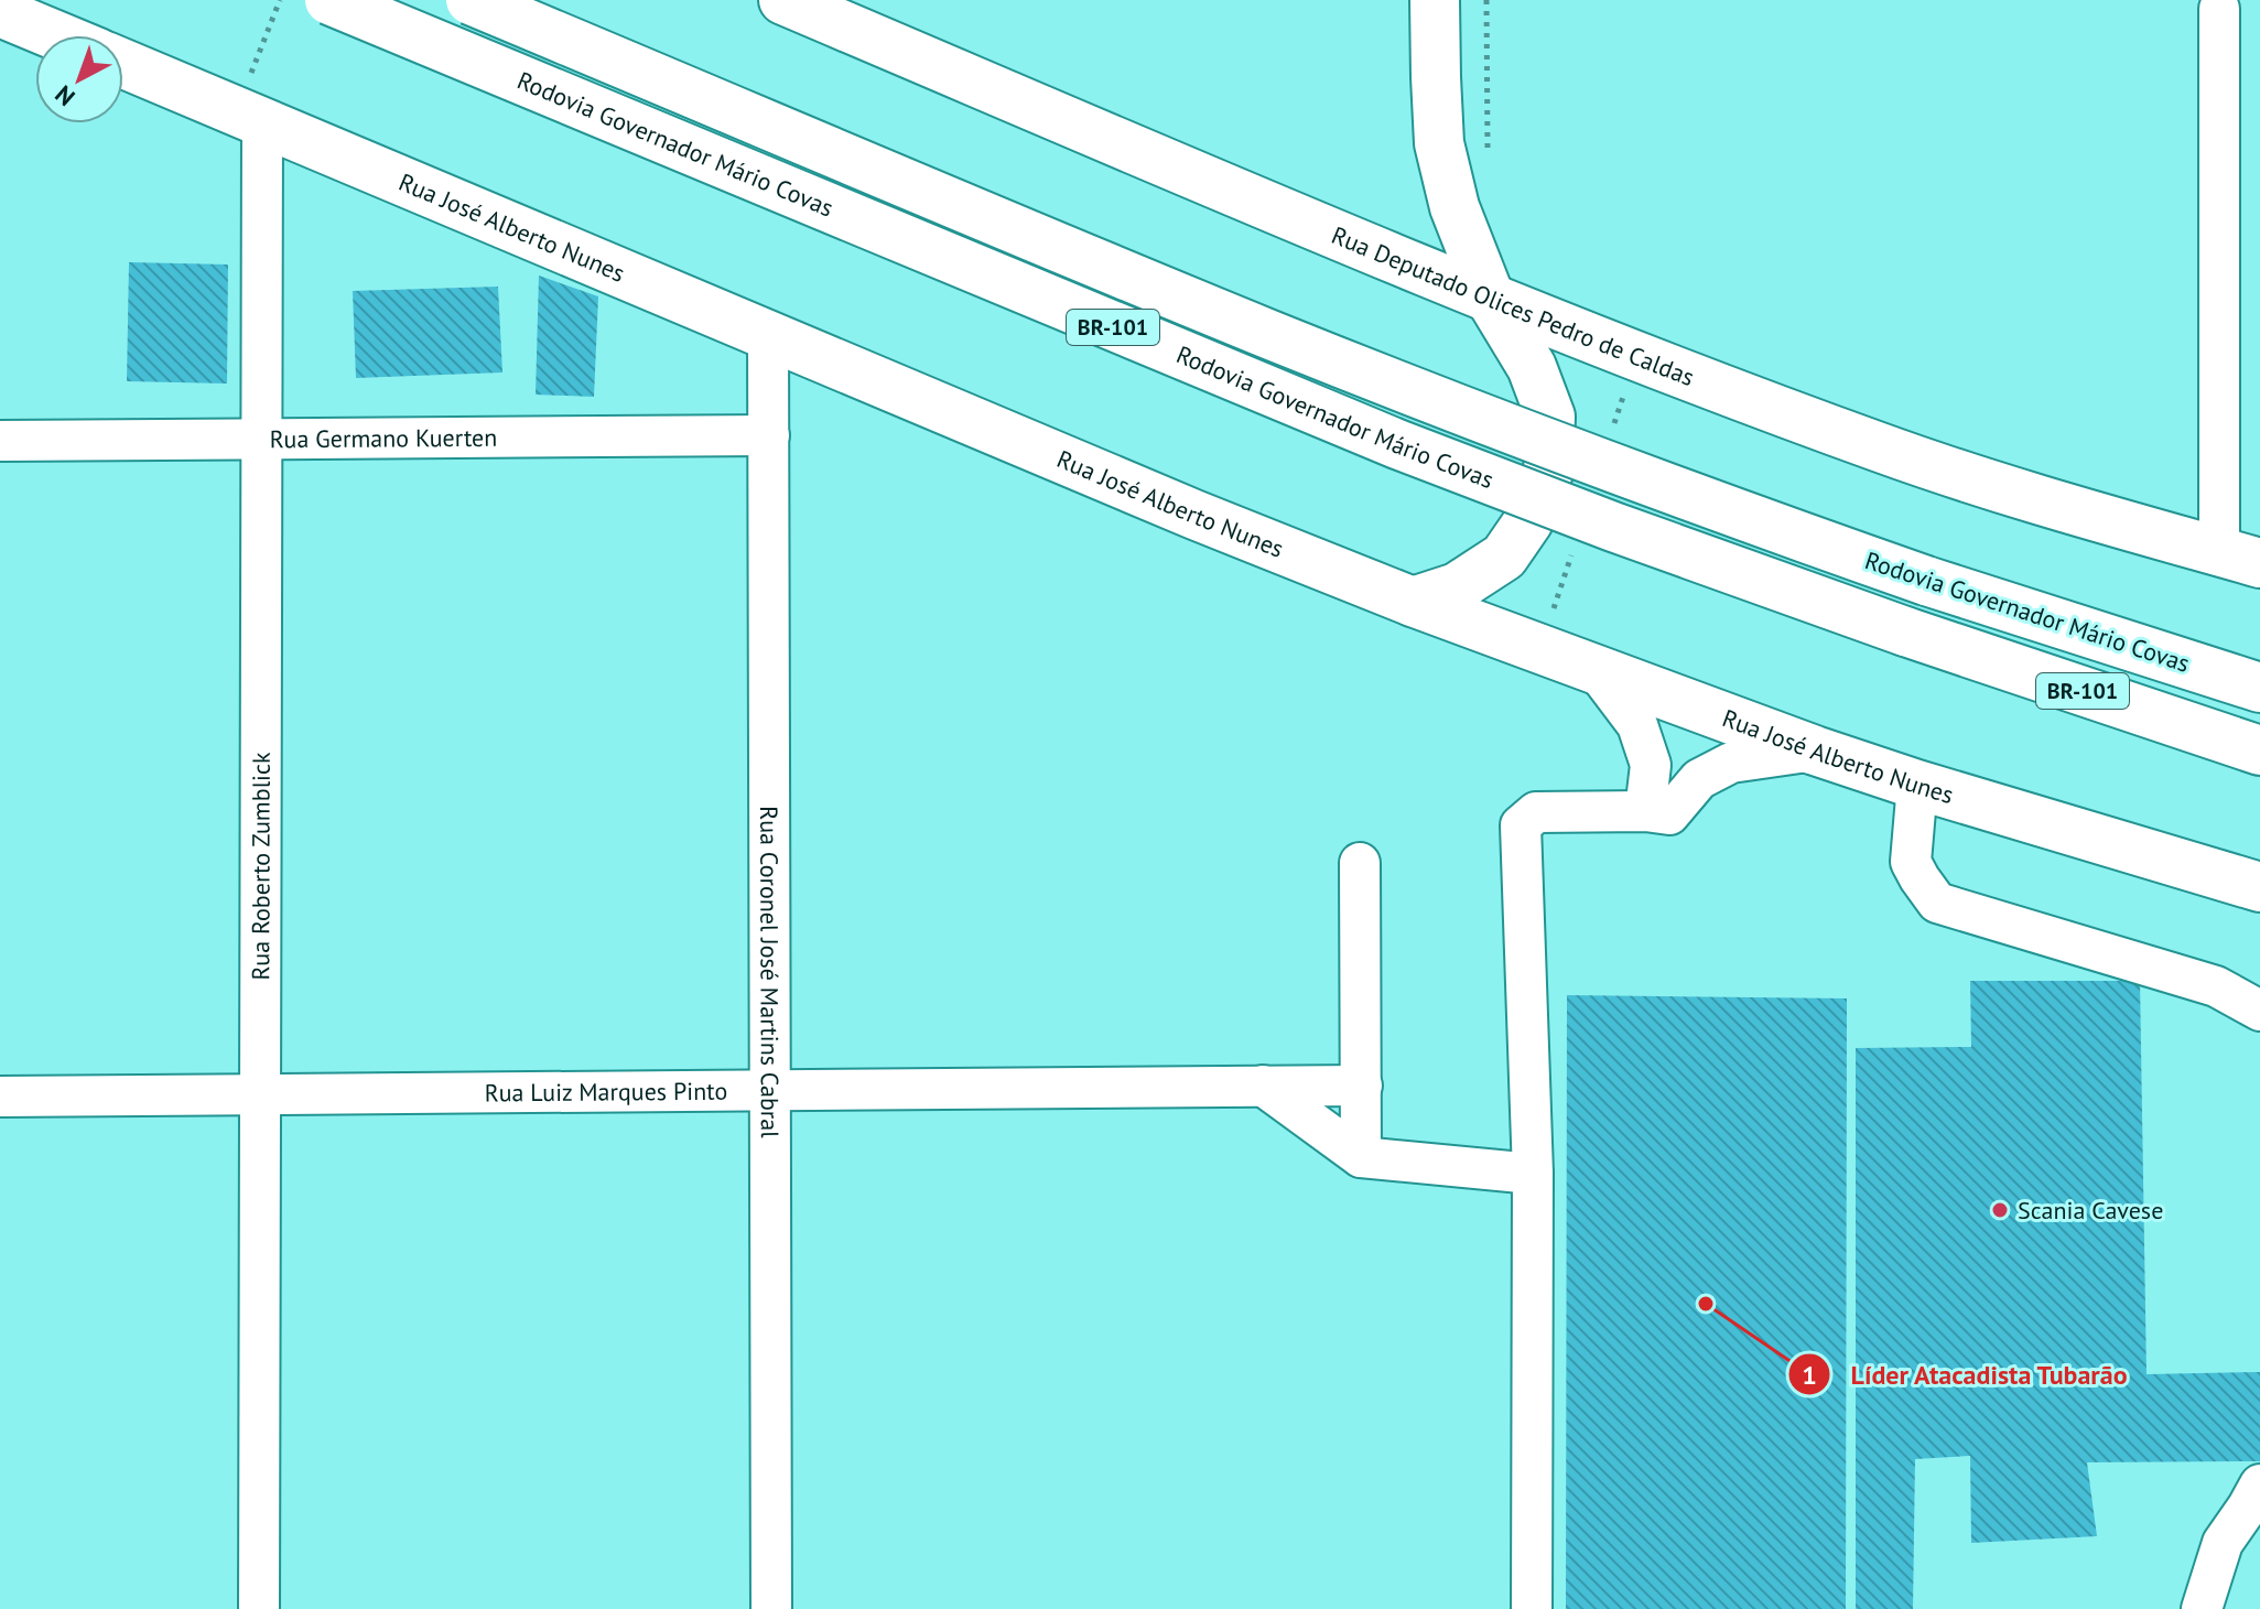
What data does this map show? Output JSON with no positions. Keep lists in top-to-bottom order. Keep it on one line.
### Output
{"streets":{"main road":["Rodovia Governador Mário Covas","Rua José Alberto Nunes","Rua Deputado Olices Pedro de Caldas","BR-101"],"street":["Rua Germano Kuerten","Rua Roberto Zumblick","Rua Coronel José Martins Cabral","Rua Luiz Marques Pinto"]},"crossings":[["Rua José Alberto Nunes","Rua Roberto Zumblick"],["Rua José Alberto Nunes","Rua Coronel José Martins Cabral"],["Rua Germano Kuerten","Rua Roberto Zumblick"],["Rua Germano Kuerten","Rua Coronel José Martins Cabral"],["Rua Roberto Zumblick","Rua Luiz Marques Pinto"],["Rua Coronel José Martins Cabral","Rua Luiz Marques Pinto"]],"places":["Scania Cavese","Líder Atacadista Tubarão"],"north":"bottom left"}
